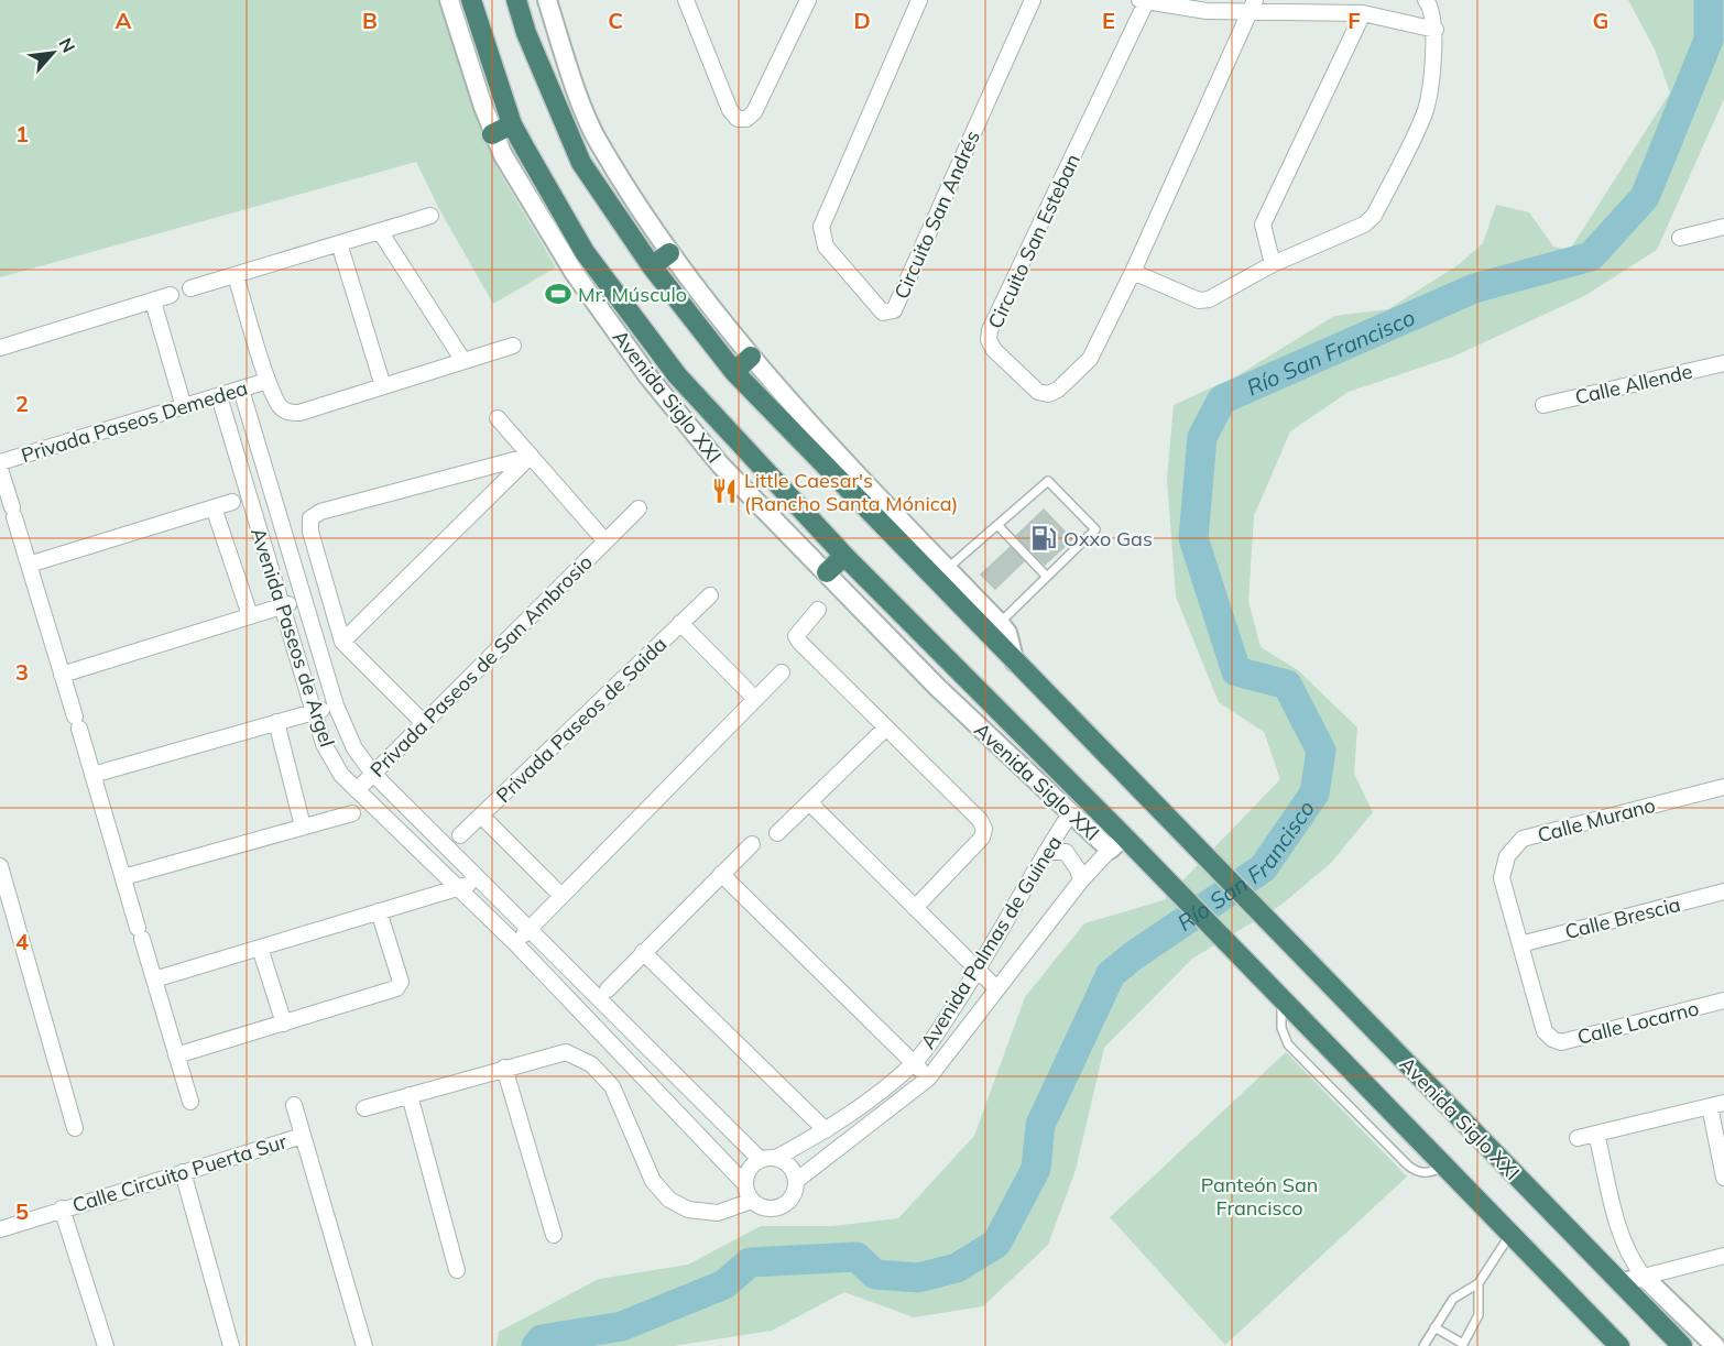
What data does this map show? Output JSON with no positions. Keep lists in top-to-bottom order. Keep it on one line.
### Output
{"streets":{"highway":["Avenida Siglo XXI"],"street":["Circuito San Andrés","Circuito San Esteban","Calle Allende","Privada Paseos Demedea","Avenida Paseos de Argel","Privada Paseos de San Ambrosio","Privada Paseos de Saida","Calle Murano","Calle Brescia","Avenida Palmas de Guinea","Calle Locarno","Calle Circuito Puerta Sur"]},"crossings":[["Avenida Siglo XXI","Avenida Palmas de Guinea"],["Privada Paseos Demedea","Avenida Paseos de Argel"],["Avenida Paseos de Argel","Privada Paseos de San Ambrosio"],["Avenida Paseos de Argel","Avenida Palmas de Guinea"],["Calle Murano","Calle Brescia"],["Calle Murano","Calle Locarno"]],"water":["Río San Francisco"],"parks":["Panteón San Francisco"],"places":{"sports":["Mr. Músculo"],"restaurant":["Little Caesar's (Rancho Santa Mónica)"],"fuel station":["Oxxo Gas"]},"north":"top right","grid":{"columns":["A","B","C","D","E","F","G"],"rows":["1","2","3","4","5"]}}
